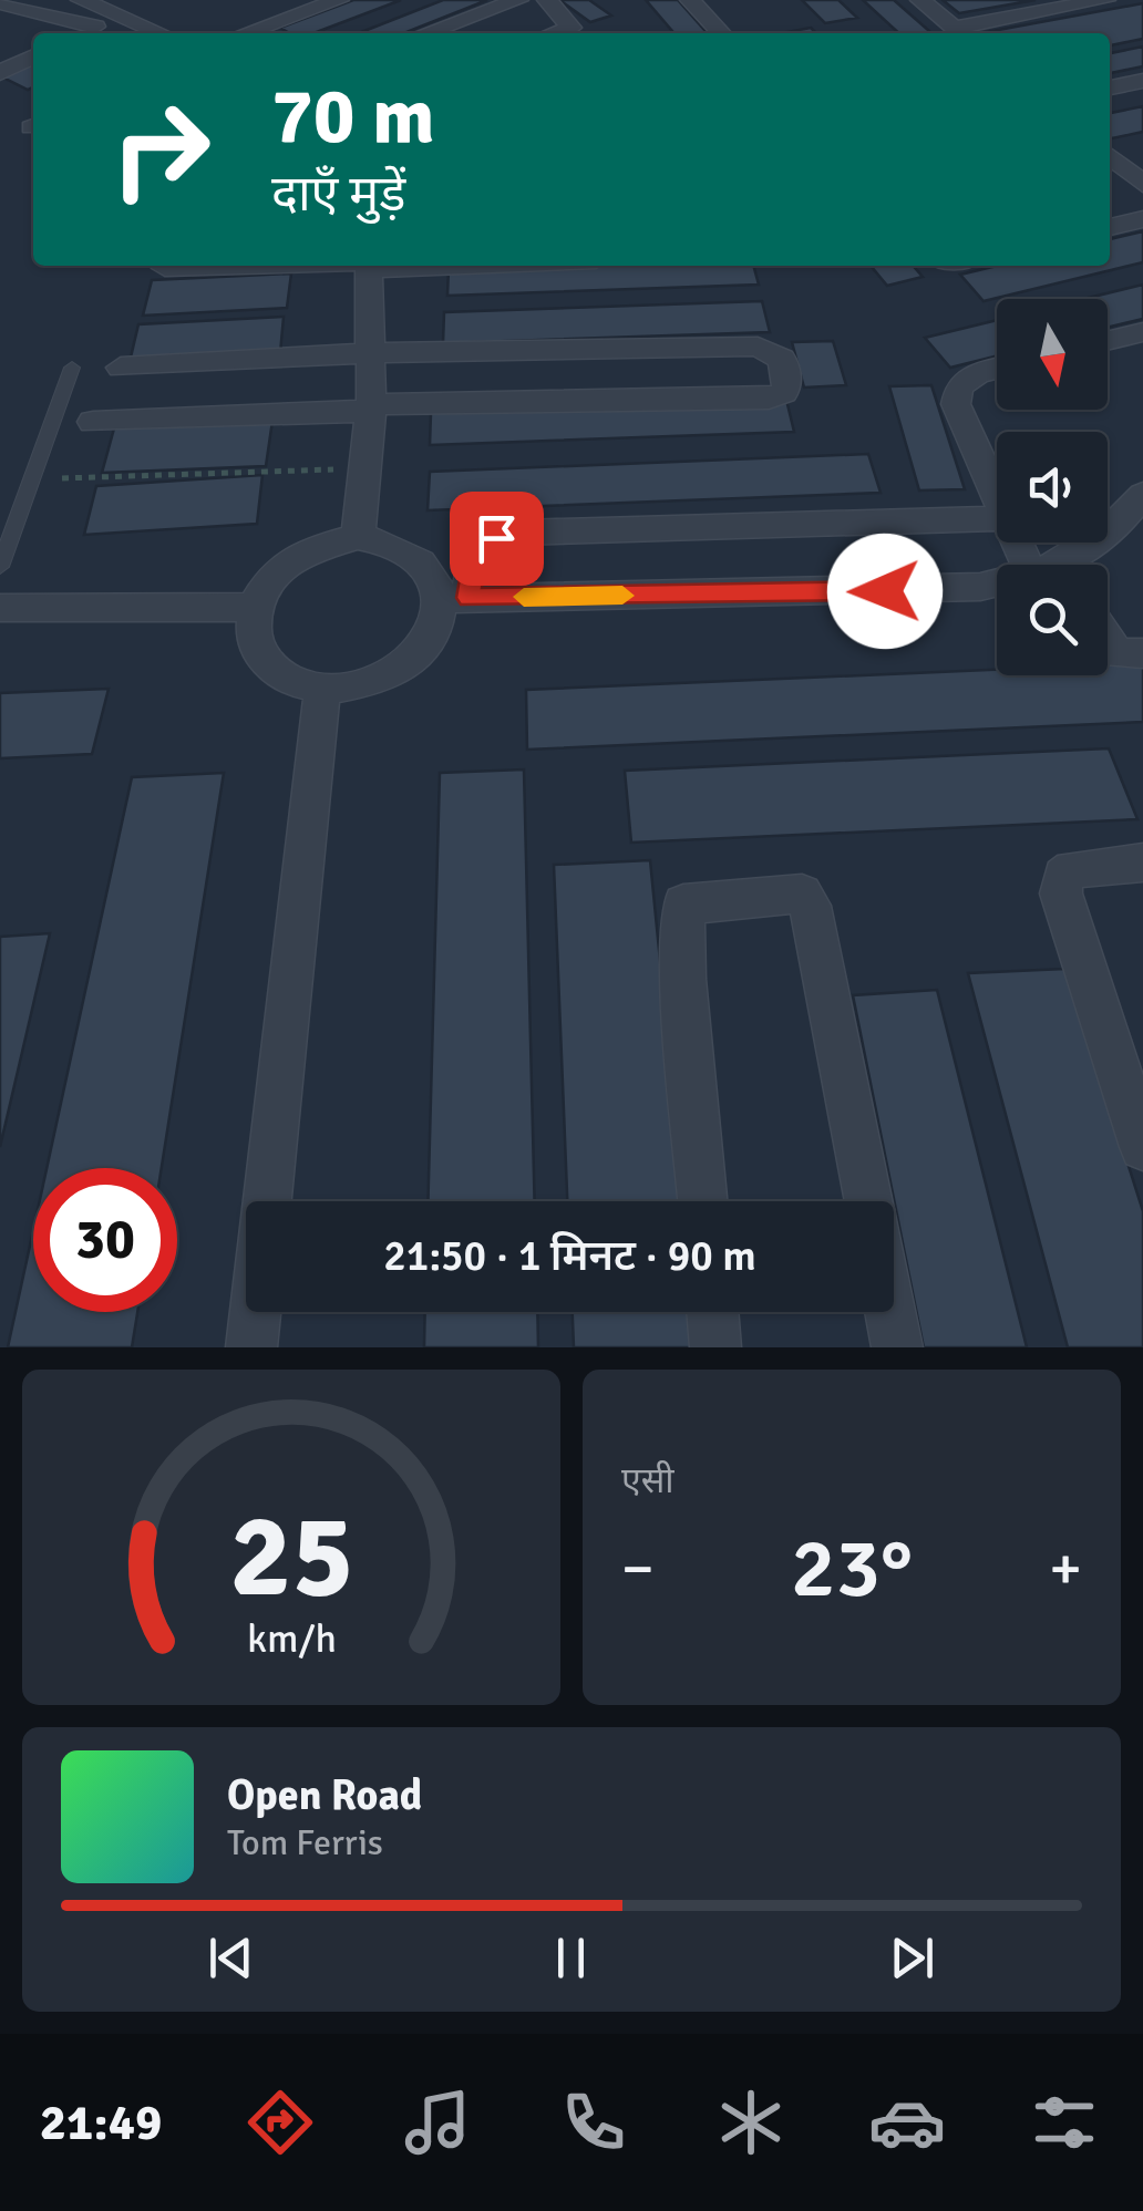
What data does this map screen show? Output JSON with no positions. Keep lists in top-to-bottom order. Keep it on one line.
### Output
{"north":"bottom","page":{"turn":["70 m","दाएँ मुड़ें"],"limit":"30","trip":"21:50 · 1 मिनट · 90 m","tile":"एसी","heat":["−","23°","+"],"song":["Open Road","Tom Ferris"],"tabs":"21:49","gauge":["25","km/h"]}}
